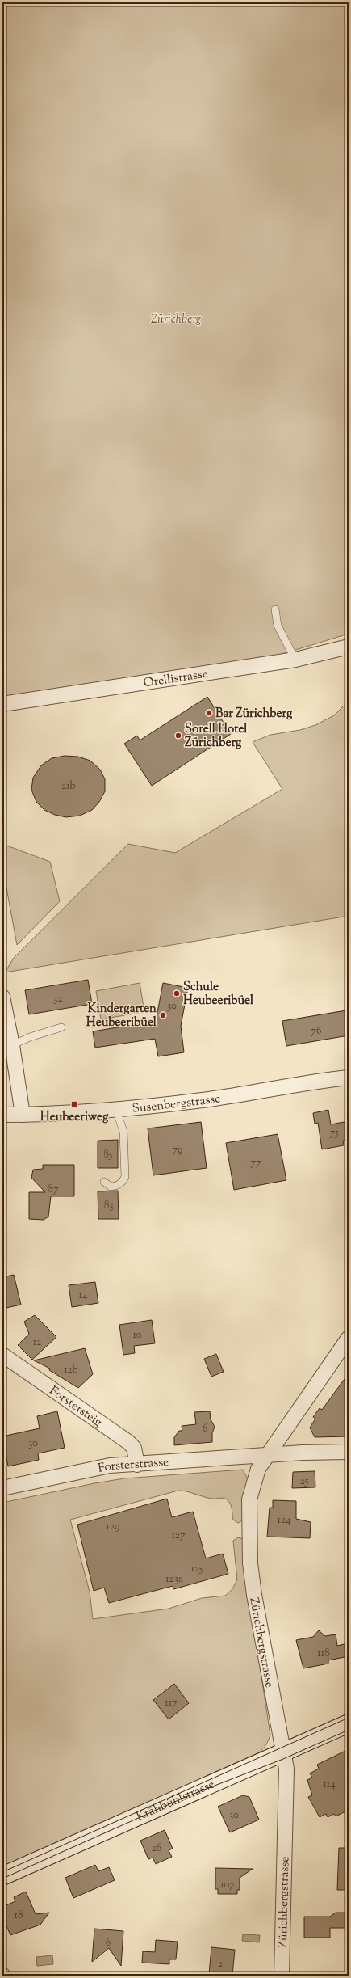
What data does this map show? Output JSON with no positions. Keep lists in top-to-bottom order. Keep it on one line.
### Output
{"streets":{"street":["Orellistrasse","Susenbergstrasse","Forstersteig","Forsterstrasse","Zürichbergstrasse","Krähbühlstrasse"]},"crossings":[["Forstersteig","Forsterstrasse"],["Forsterstrasse","Zürichbergstrasse"],["Zürichbergstrasse","Krähbühlstrasse"]],"parks":["Zürichberg"],"places":{"other":["Bar Zürichberg","Sorell Hotel Zürichberg","Schule Heubeeribüel","Kindergarten Heubeeribüel"],"transit":["Heubeeriweg"]},"house_numbers":["21b","32","30","76","75","79","85","77","87","83","14","10","12","12b","6","30","25","124","129","127","125","123a","118","117","114","30","26","107","18","6","2"]}
